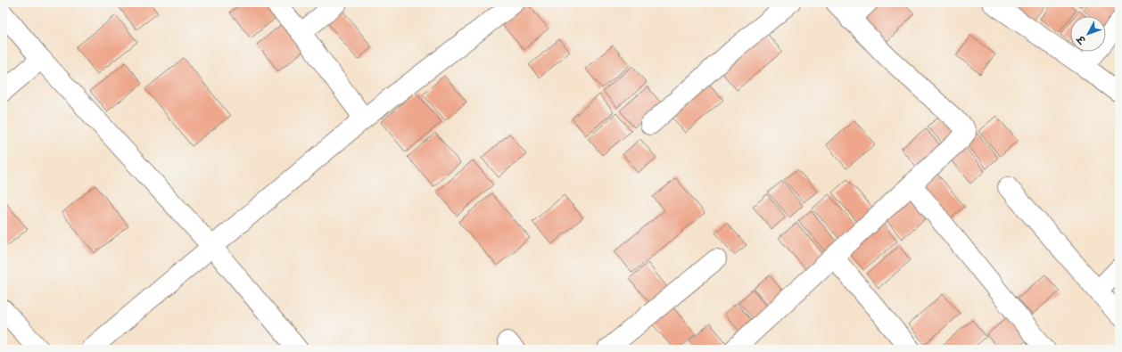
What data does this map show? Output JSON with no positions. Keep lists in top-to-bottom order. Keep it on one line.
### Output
{"north":"bottom left"}
